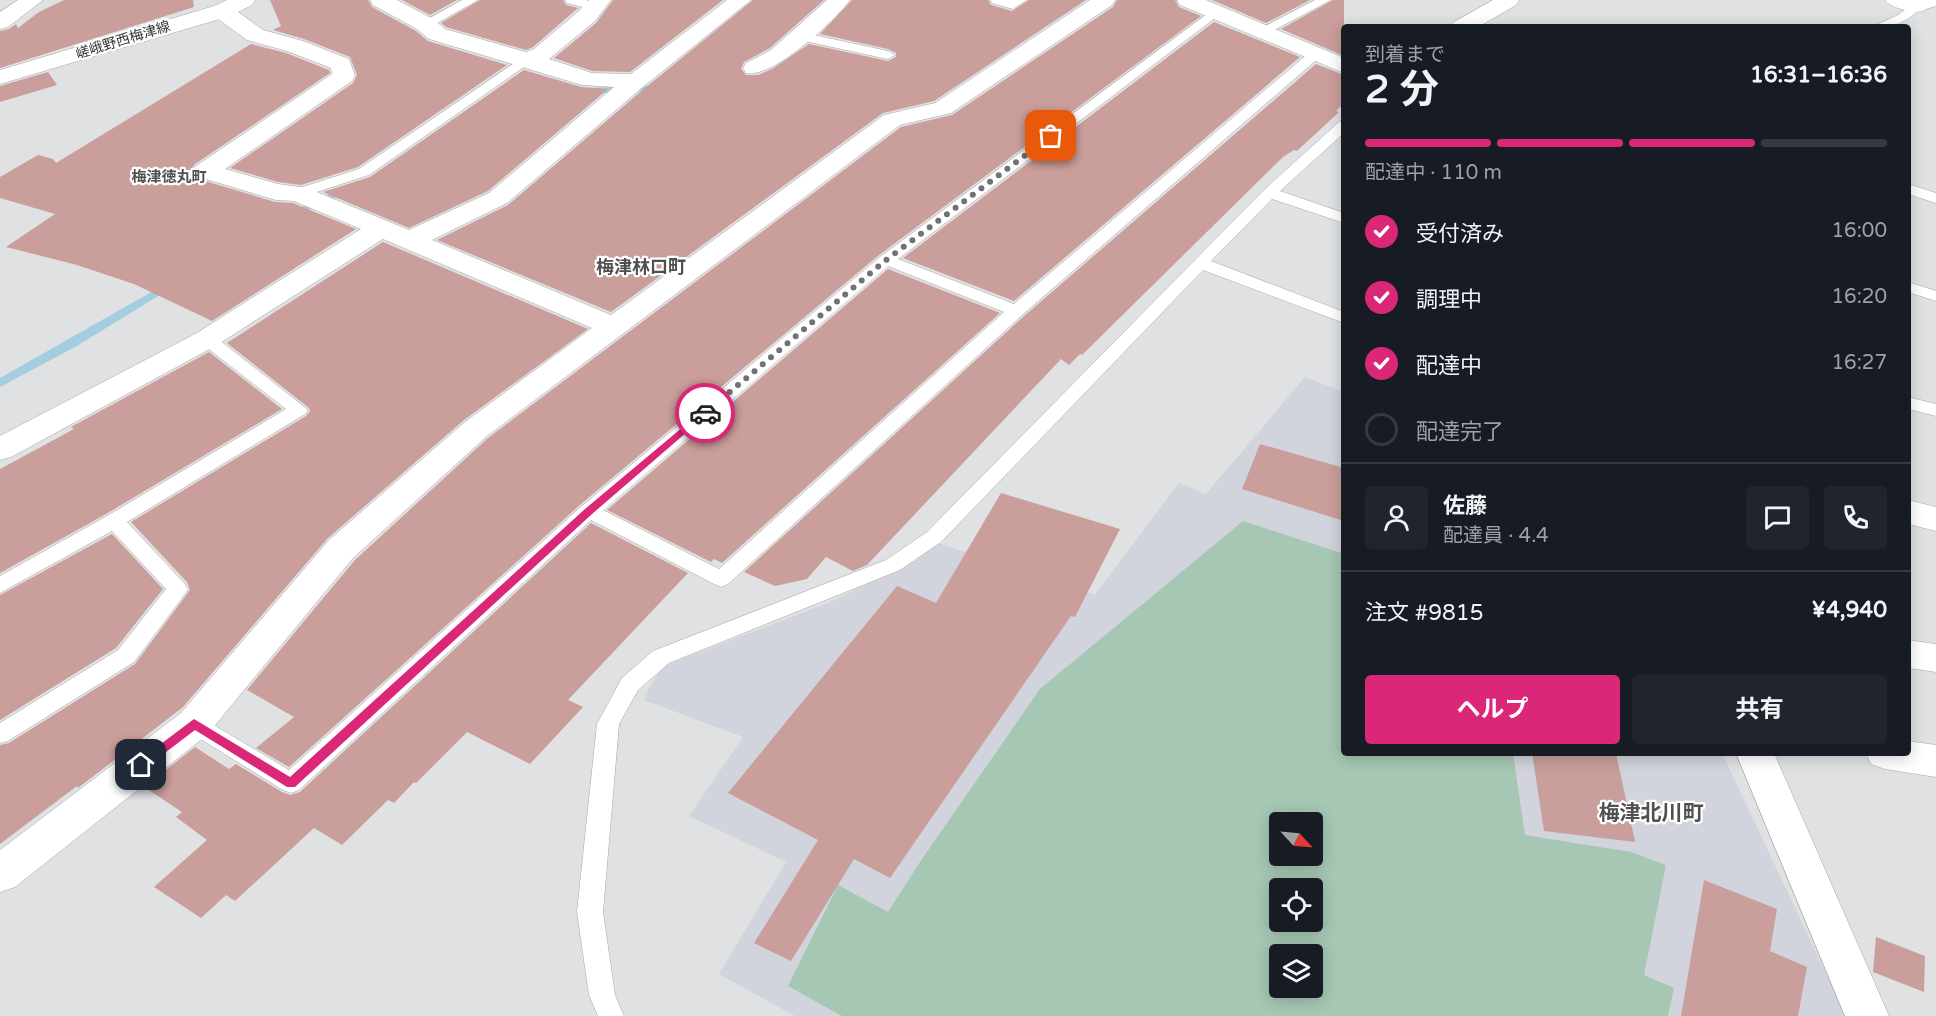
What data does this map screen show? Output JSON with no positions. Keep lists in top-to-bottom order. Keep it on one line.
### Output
{"streets":{"street":["嵯峨野西梅津線"]},"districts":["梅津徳丸町","梅津林口町","梅津北川町"],"north":"bottom right","page":{"heading":["2 分","到着まで","16:31–16:36"],"panel":["佐藤","配達員 · 4.4","注文 #9815","¥4,940"],"bar":"配達中 · 110 m","list":[["受付済み","16:00"],["調理中","16:20"],["配達中","16:27"],"配達完了"],"buttons":["ヘルプ","共有"]}}
